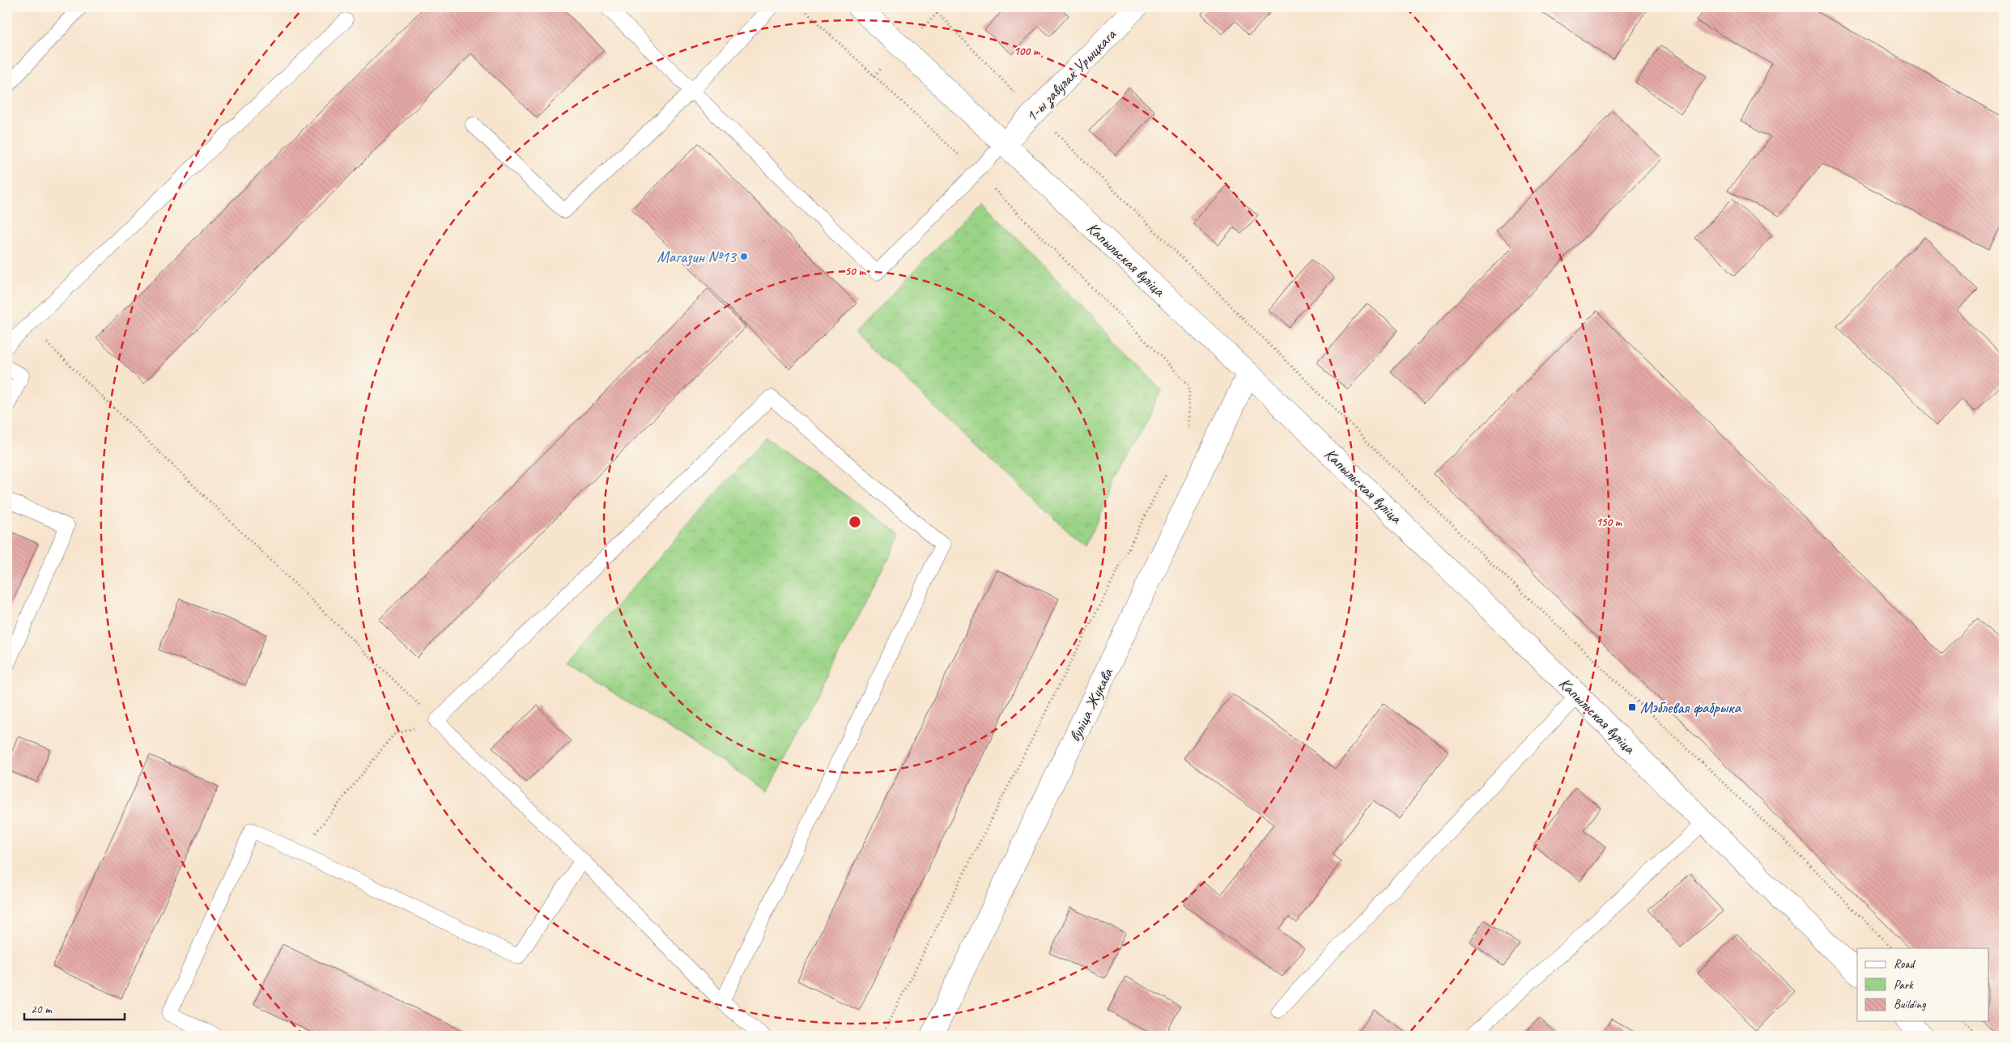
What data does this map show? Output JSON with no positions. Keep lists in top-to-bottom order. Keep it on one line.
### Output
{"streets":{"main road":["1-ы завулак Урыцкага","Капыльская вуліца","вуліца Жукава"]},"crossings":[["1-ы завулак Урыцкага","Капыльская вуліца"],["Капыльская вуліца","вуліца Жукава"]],"places":{"other":["Магазин №13"],"transit":["Мэблевая фабрыка"]},"legend":["Road","Park","Building"],"scale_bar":"20 m","rings":["100 m","50 m","150 m"]}
